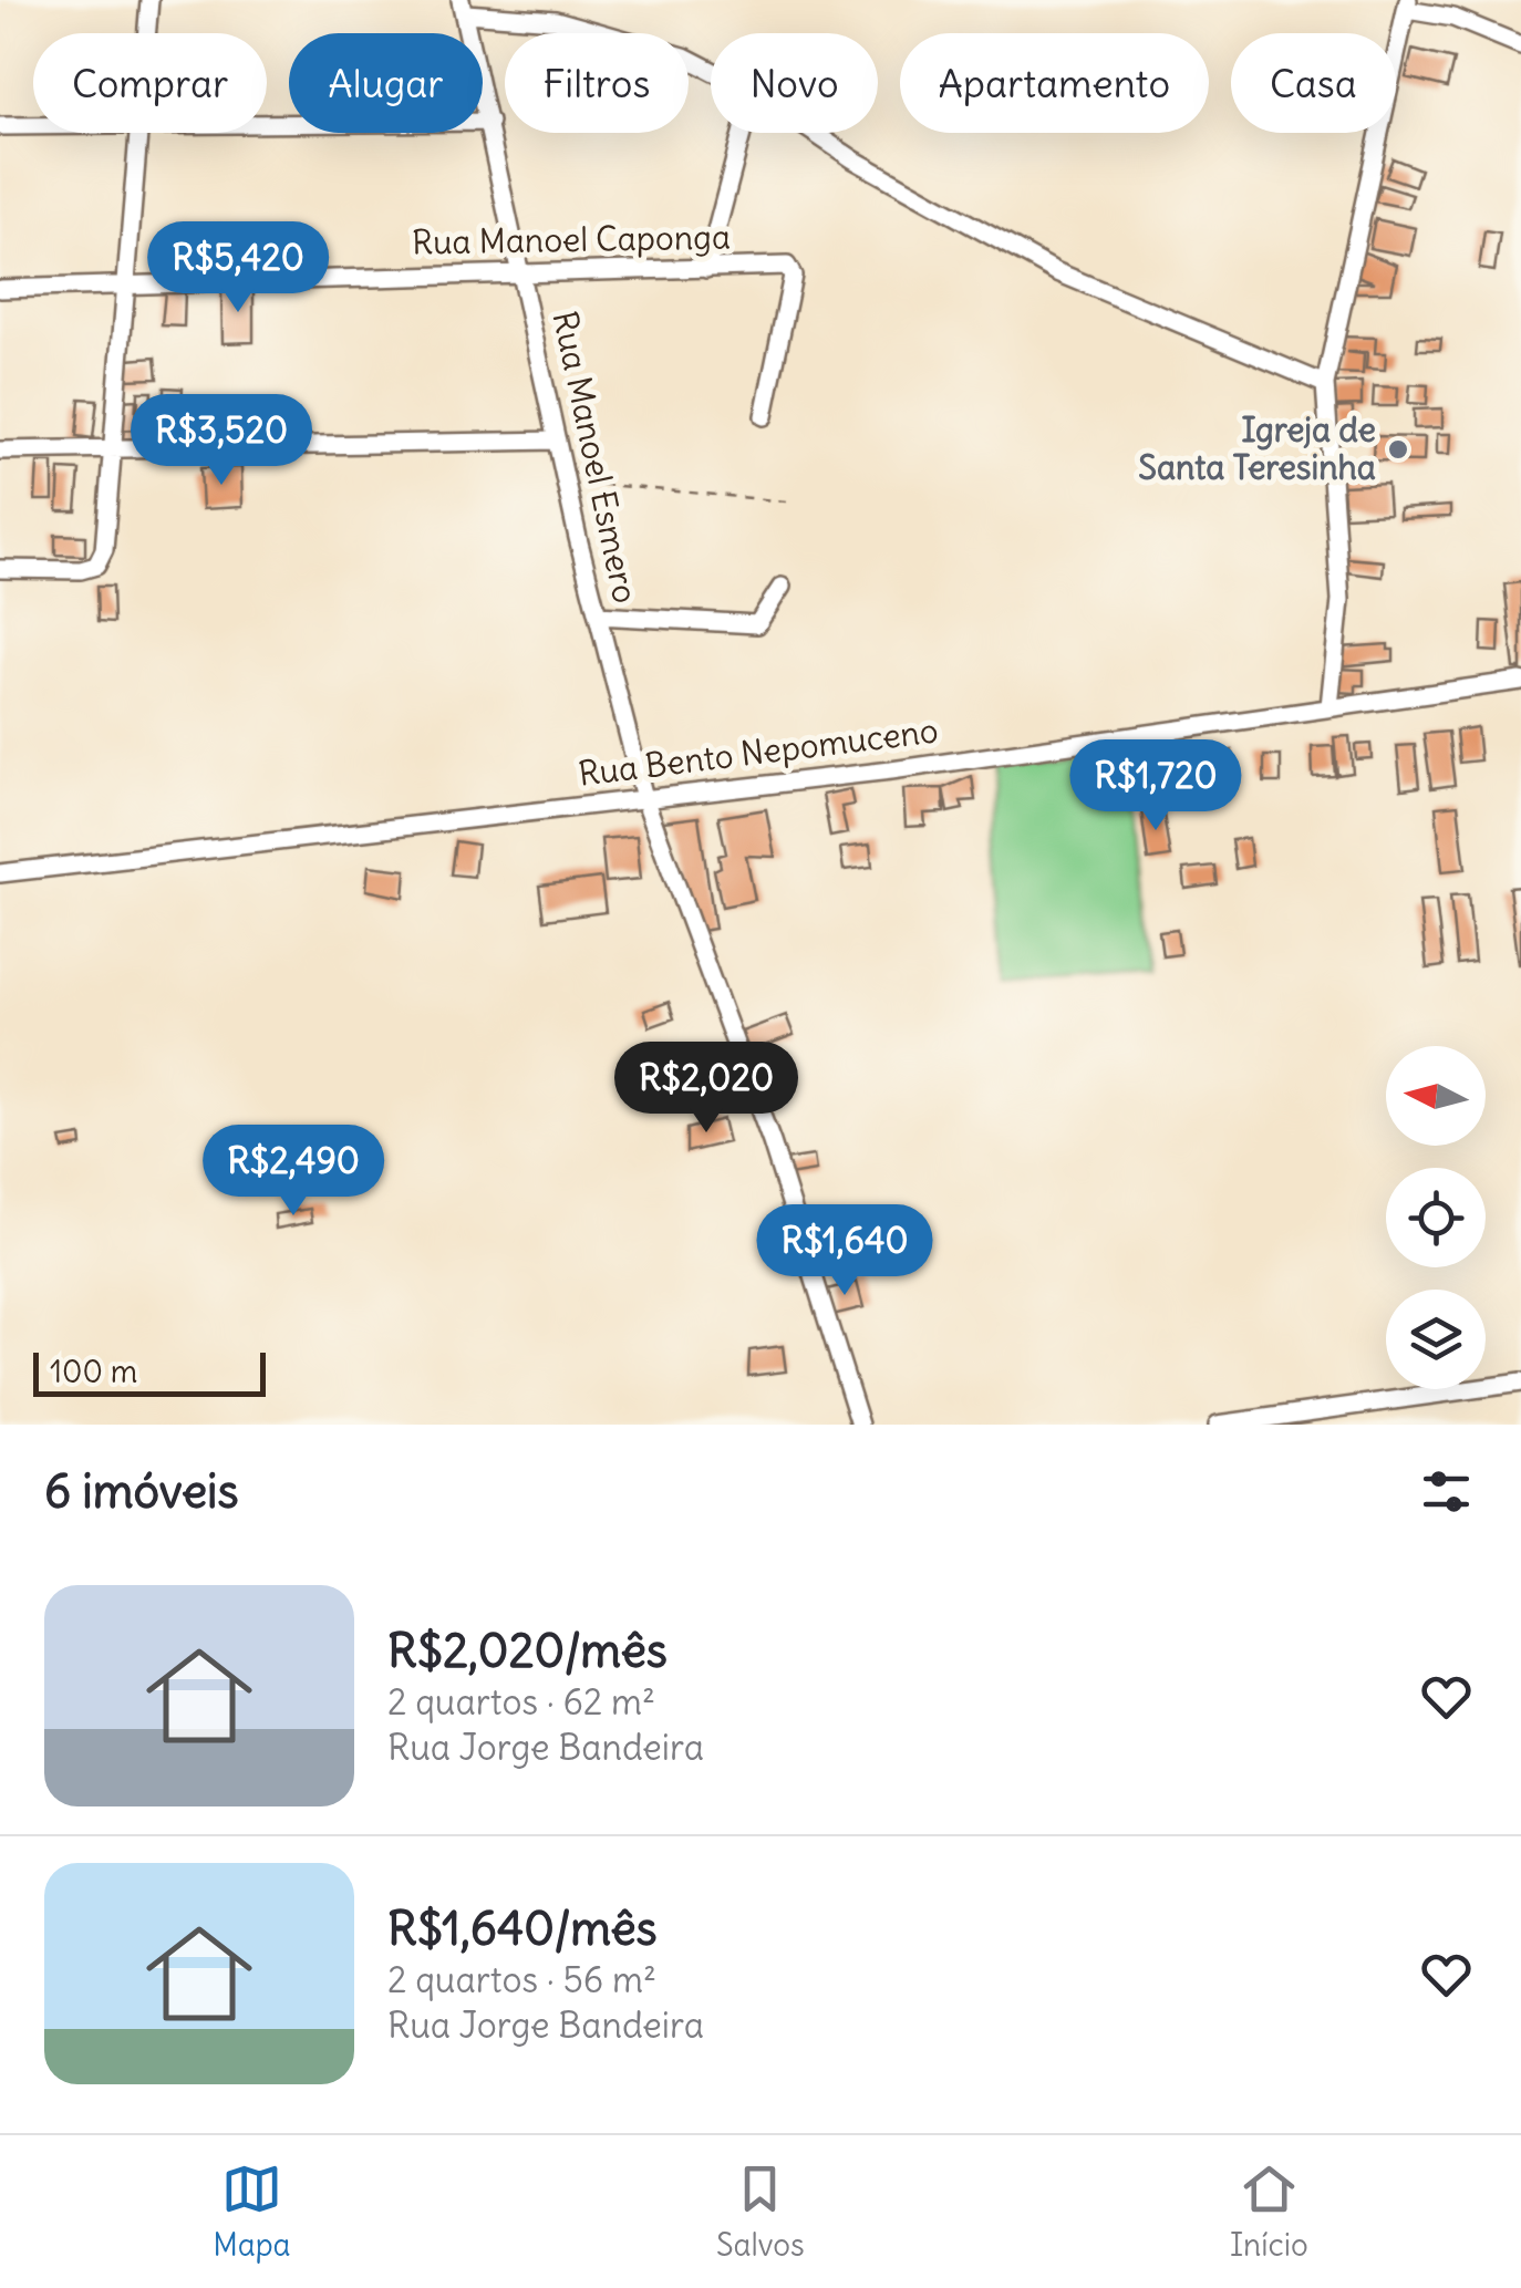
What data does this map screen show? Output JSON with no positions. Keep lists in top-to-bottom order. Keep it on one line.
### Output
{"streets":{"street":["Rua Manoel Caponga","Rua Manoel Esmero","Rua Bento Nepomuceno"]},"crossings":[["Rua Manoel Caponga","Rua Manoel Esmero"],["Rua Manoel Esmero","Rua Bento Nepomuceno"]],"places":["Igreja de Santa Teresinha"],"scale_bar":"100 m","north":"left","page":{"chip":["Comprar","Alugar","Filtros","Novo","Apartamento","Casa"],"price":["R$5,420","R$3,520","R$1,720","R$2,020","R$2,490","R$1,640"],"scale":"100 m","heading":"6 imóveis","list":[{"name":"R$2,020/mês","note":"2 quartos · 62 m² · Rua Jorge Bandeira"},{"name":"R$1,640/mês","note":"2 quartos · 56 m² · Rua Jorge Bandeira"}],"tabs":["Mapa","Salvos","Início"]}}
